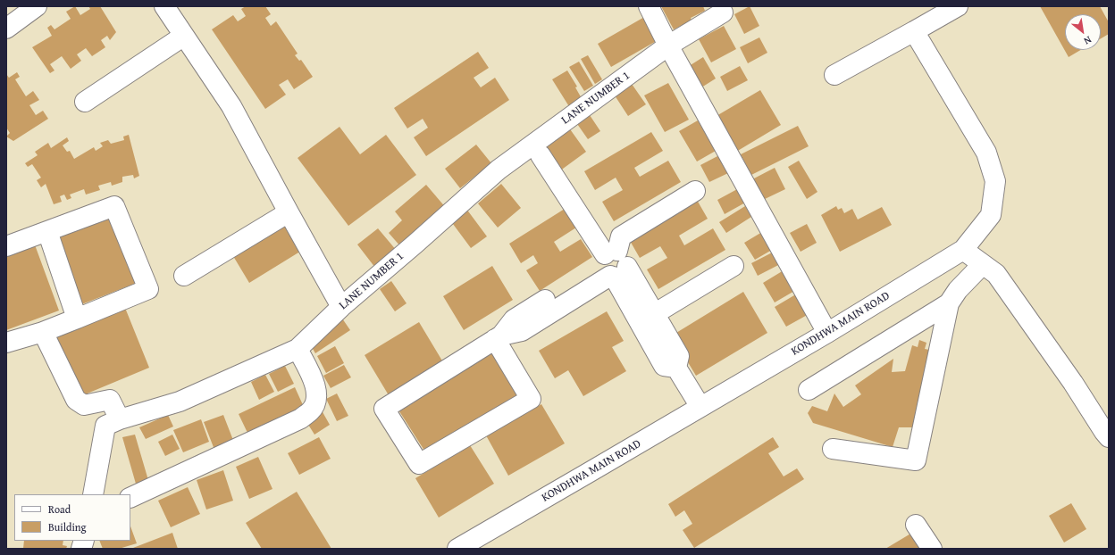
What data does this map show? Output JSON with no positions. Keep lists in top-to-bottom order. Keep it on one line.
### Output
{"streets":{"street":["LANE NUMBER 1","KONDHWA MAIN ROAD"]},"legend":["Road","Building"],"north":"bottom right"}
